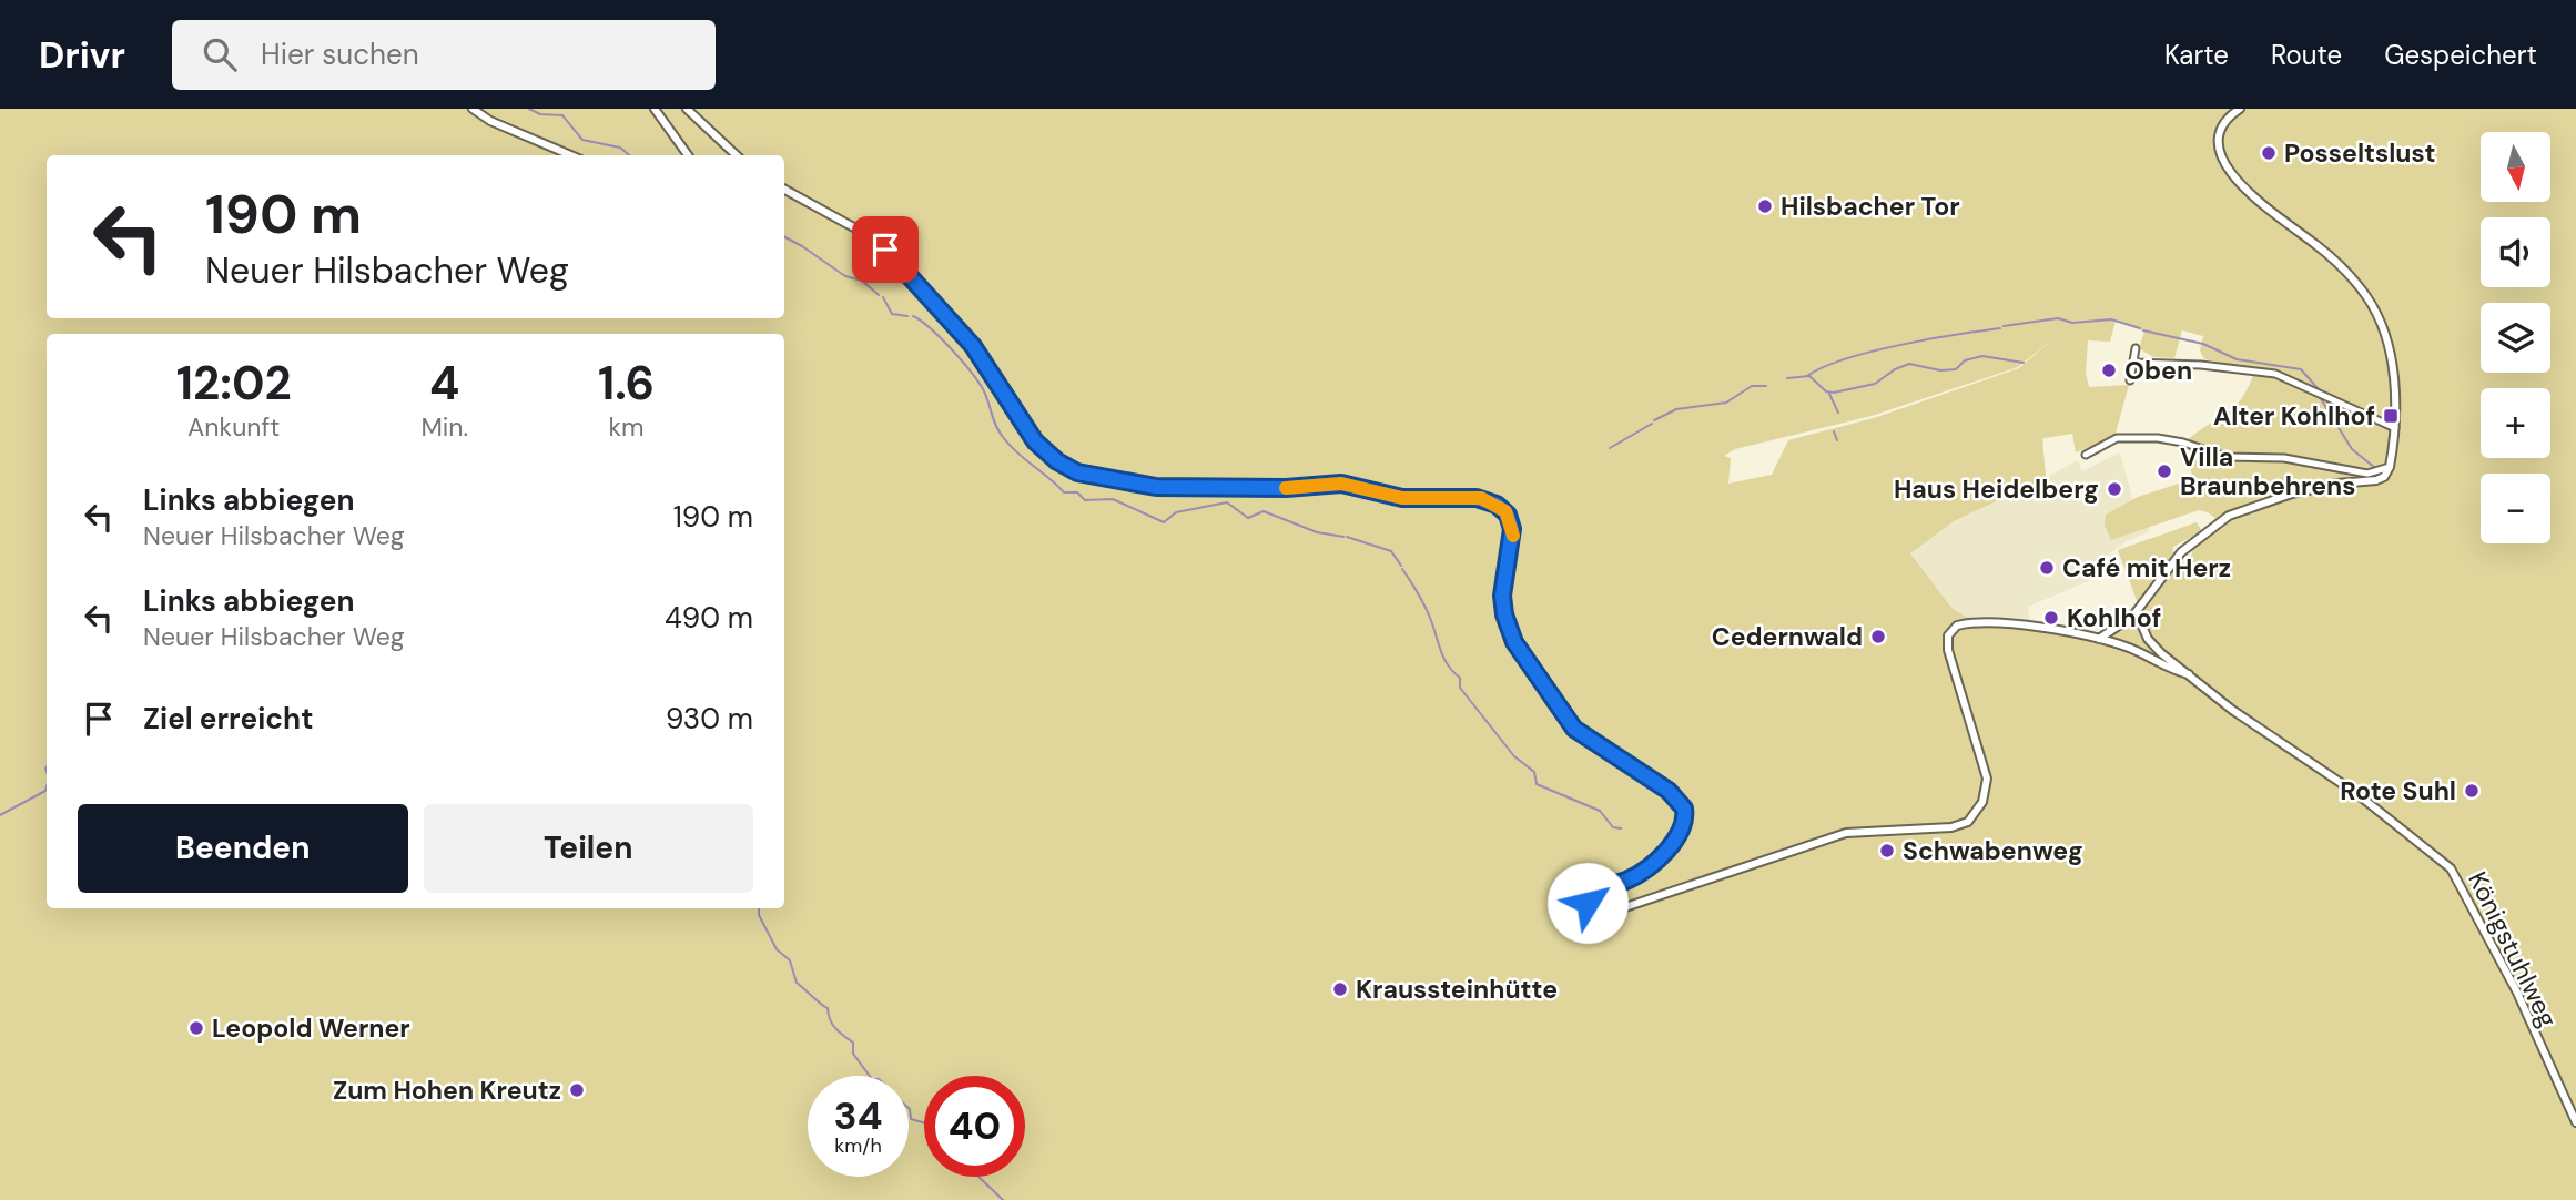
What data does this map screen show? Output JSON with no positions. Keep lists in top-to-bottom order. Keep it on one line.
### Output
{"streets":{"street":["Königstuhlweg"]},"places":{"other":["Posseltslust","Hilsbacher Tor","Oben","Villa Braunbehrens","Haus Heidelberg","Café mit Herz","Kohlhof","Cedernwald","Rote Suhl","Schwabenweg","Kraussteinhütte","Leopold Werner","Zum Hohen Kreutz"],"transit":["Alter Kohlhof"]},"north":"bottom","page":{"header":"Drivr","search":"Hier suchen","nav":["Karte","Route","Gespeichert"],"map_buttons":["+","−"],"turn":["190 m","Neuer Hilsbacher Weg"],"eta":["12:02","Ankunft","4","Min.","1.6","km"],"list":[{"name":"Links abbiegen","note":"Neuer Hilsbacher Weg","value":"190 m"},{"name":"Links abbiegen","note":"Neuer Hilsbacher Weg","value":"490 m"},{"name":"Ziel erreicht","value":"930 m"}],"buttons":["Beenden","Teilen"],"speed":"34 km/h","limit":"40"}}
